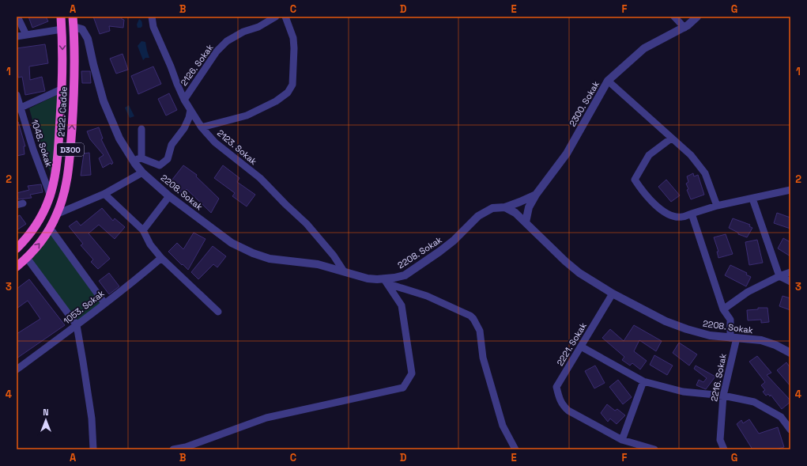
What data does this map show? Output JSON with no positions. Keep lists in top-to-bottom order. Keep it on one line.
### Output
{"streets":{"highway":["2122. Cadde","D300"],"street":["2126. Sokak","2300. Sokak","1048. Sokak","2123. Sokak","2208. Sokak","1053. Sokak","2221. Sokak","2216. Sokak"]},"crossings":[["2126. Sokak","2123. Sokak"],["2122. Cadde","1048. Sokak"],["2122. Cadde","2208. Sokak"],["2123. Sokak","2208. Sokak"],["2208. Sokak","2221. Sokak"],["2208. Sokak","2216. Sokak"]],"north":"top","grid":{"columns":["A","B","C","D","E","F","G"],"rows":["1","2","3","4"]}}
